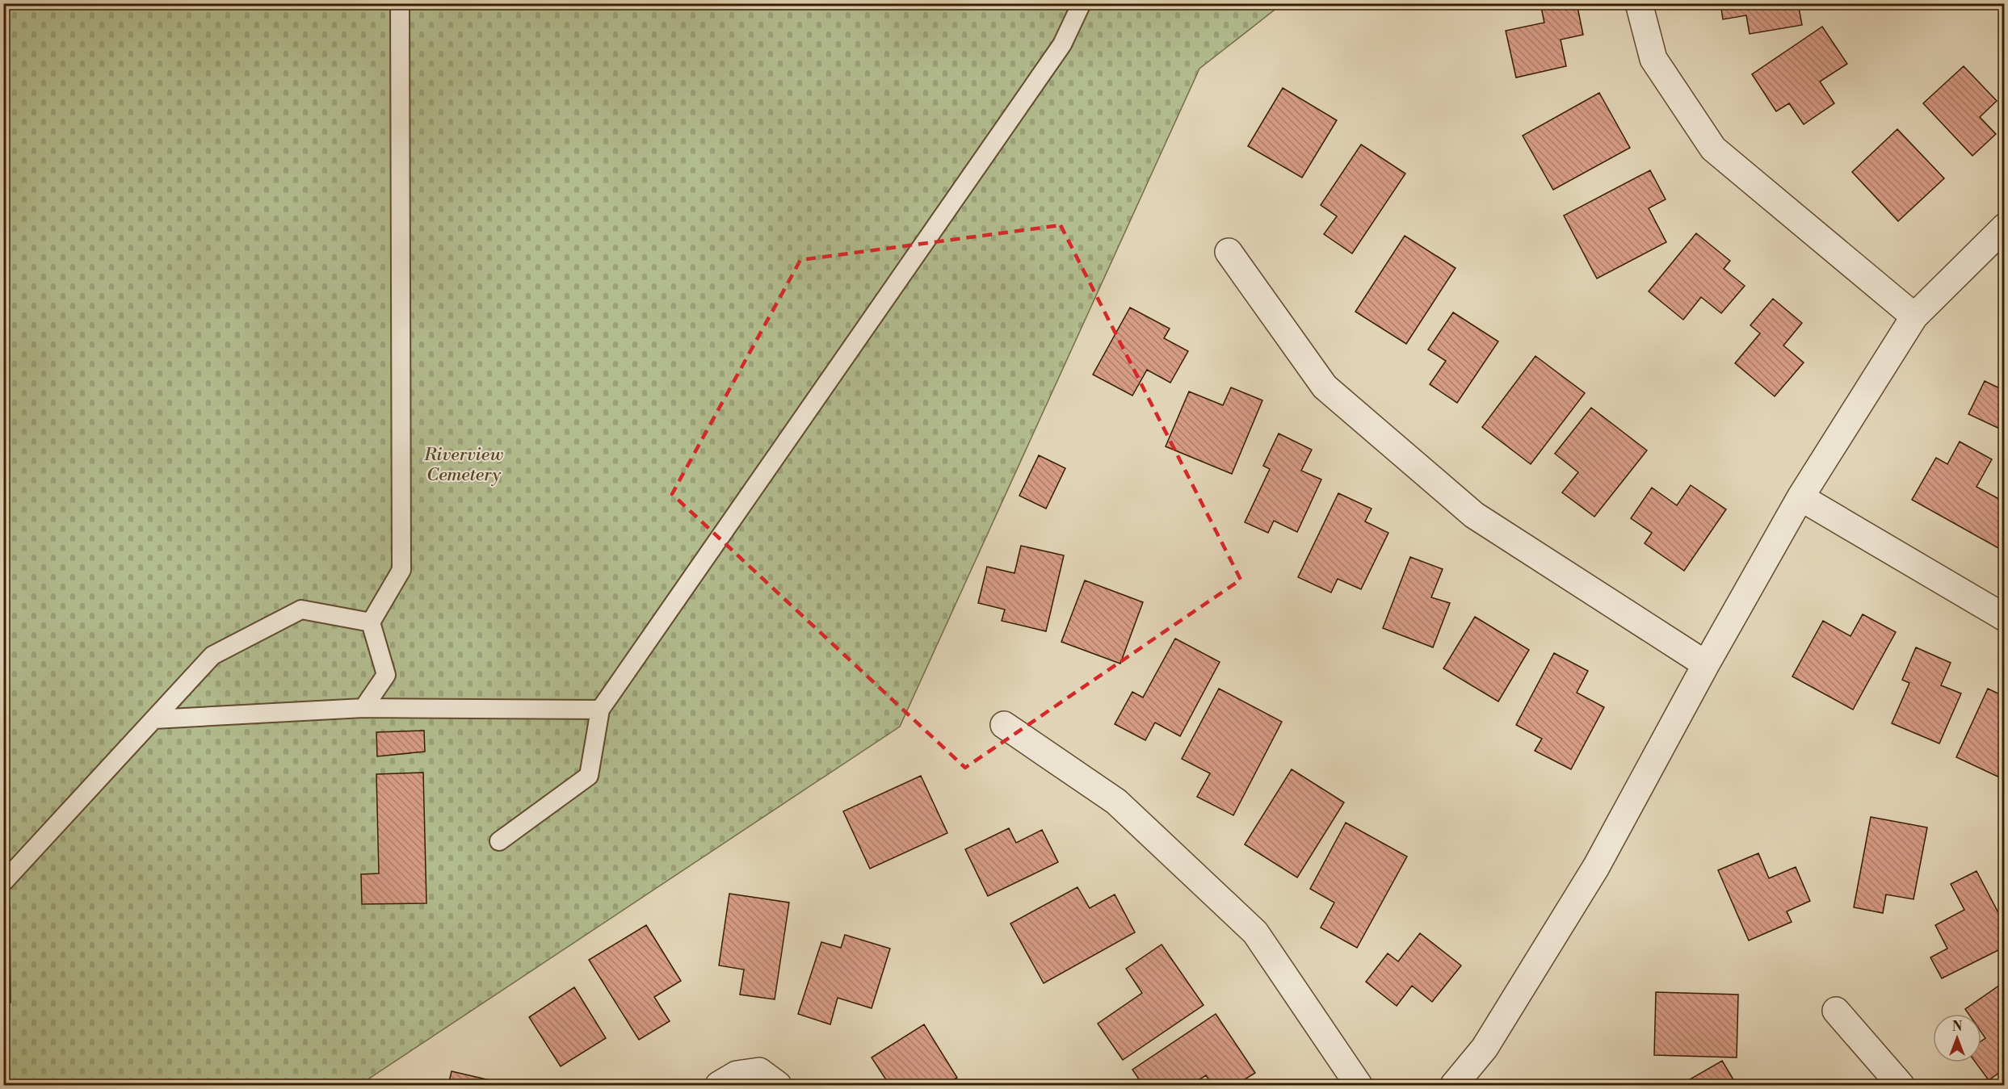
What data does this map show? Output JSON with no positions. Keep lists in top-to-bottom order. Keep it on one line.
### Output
{"parks":["Riverview Cemetery"],"north":"top"}
